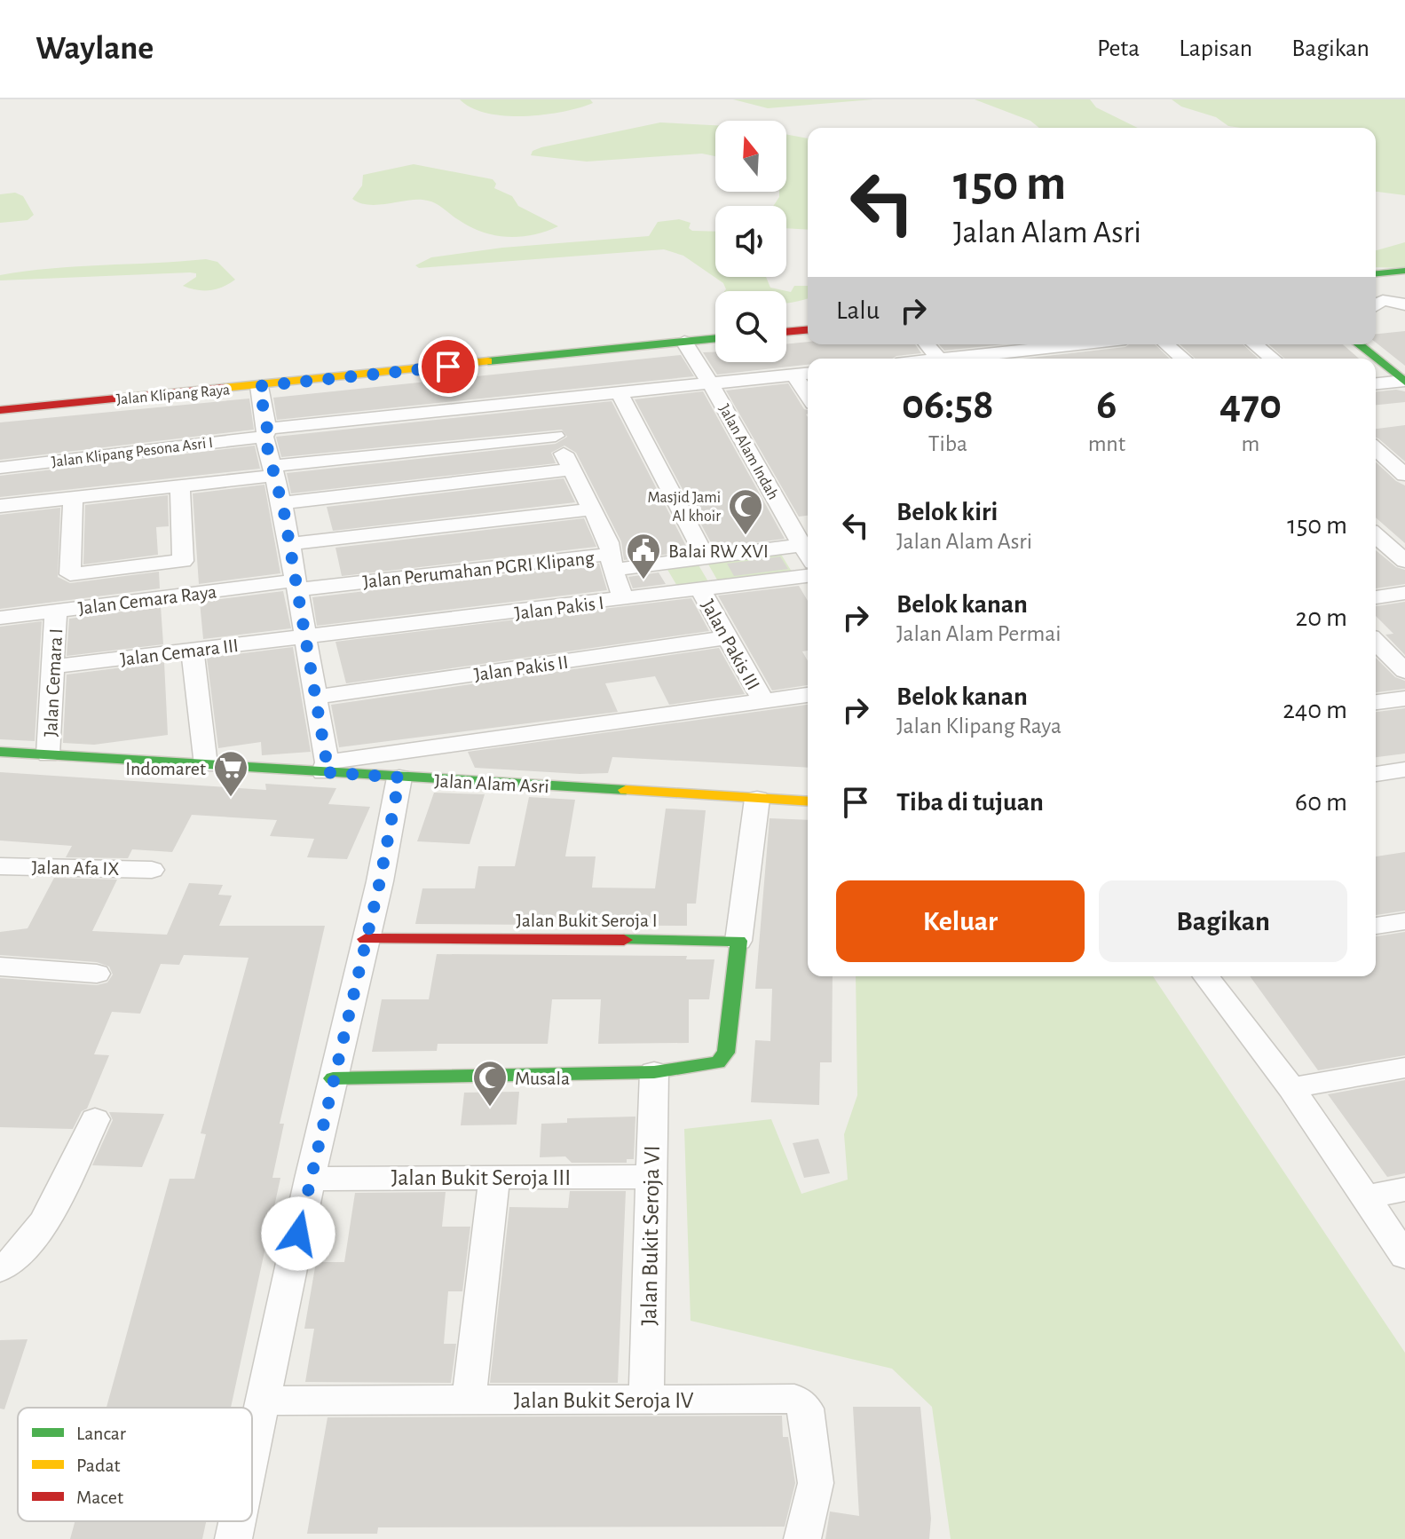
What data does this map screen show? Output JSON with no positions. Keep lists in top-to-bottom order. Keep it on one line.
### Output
{"streets":{"street":["Jalan Klipang Raya","Jalan Klipang Pesona Asri I","Jalan Alam Indah","Jalan Perumahan PGRI Klipang","Jalan Cemara Raya","Jalan Pakis I","Jalan Pakis III","Jalan Cemara III","Jalan Pakis II","Jalan Cemara I","Jalan Alam Asri","Jalan Afa IX","Jalan Bukit Seroja I","Jalan Bukit Seroja III","Jalan Bukit Seroja VI","Jalan Bukit Seroja IV"]},"crossings":[["Jalan Klipang Raya","Jalan Alam Indah"],["Jalan Perumahan PGRI Klipang","Jalan Cemara Raya"],["Jalan Cemara Raya","Jalan Cemara I"],["Jalan Pakis I","Jalan Pakis III"],["Jalan Pakis I","Jalan Cemara III"],["Jalan Pakis III","Jalan Pakis II"],["Jalan Cemara III","Jalan Cemara I"],["Jalan Cemara I","Jalan Alam Asri"],["Jalan Bukit Seroja III","Jalan Bukit Seroja VI"],["Jalan Bukit Seroja VI","Jalan Bukit Seroja IV"]],"places":{"mosque":["Masjid Jami Al khoir","Musala"],"public building":["Balai RW XVI"],"supermarket":["Indomaret"]},"legend":["Lancar","Padat","Macet"],"north":"top","page":{"header":"Waylane","nav":["Peta","Lapisan","Bagikan"],"turn":["150 m","Jalan Alam Asri"],"then":"Lalu","eta":["06:58","Tiba","6","mnt","470","m"],"list":[{"name":"Belok kiri","note":"Jalan Alam Asri","value":"150 m"},{"name":"Belok kanan","note":"Jalan Alam Permai","value":"20 m"},{"name":"Belok kanan","note":"Jalan Klipang Raya","value":"240 m"},{"name":"Tiba di tujuan","value":"60 m"}],"buttons":["Keluar","Bagikan"]}}
